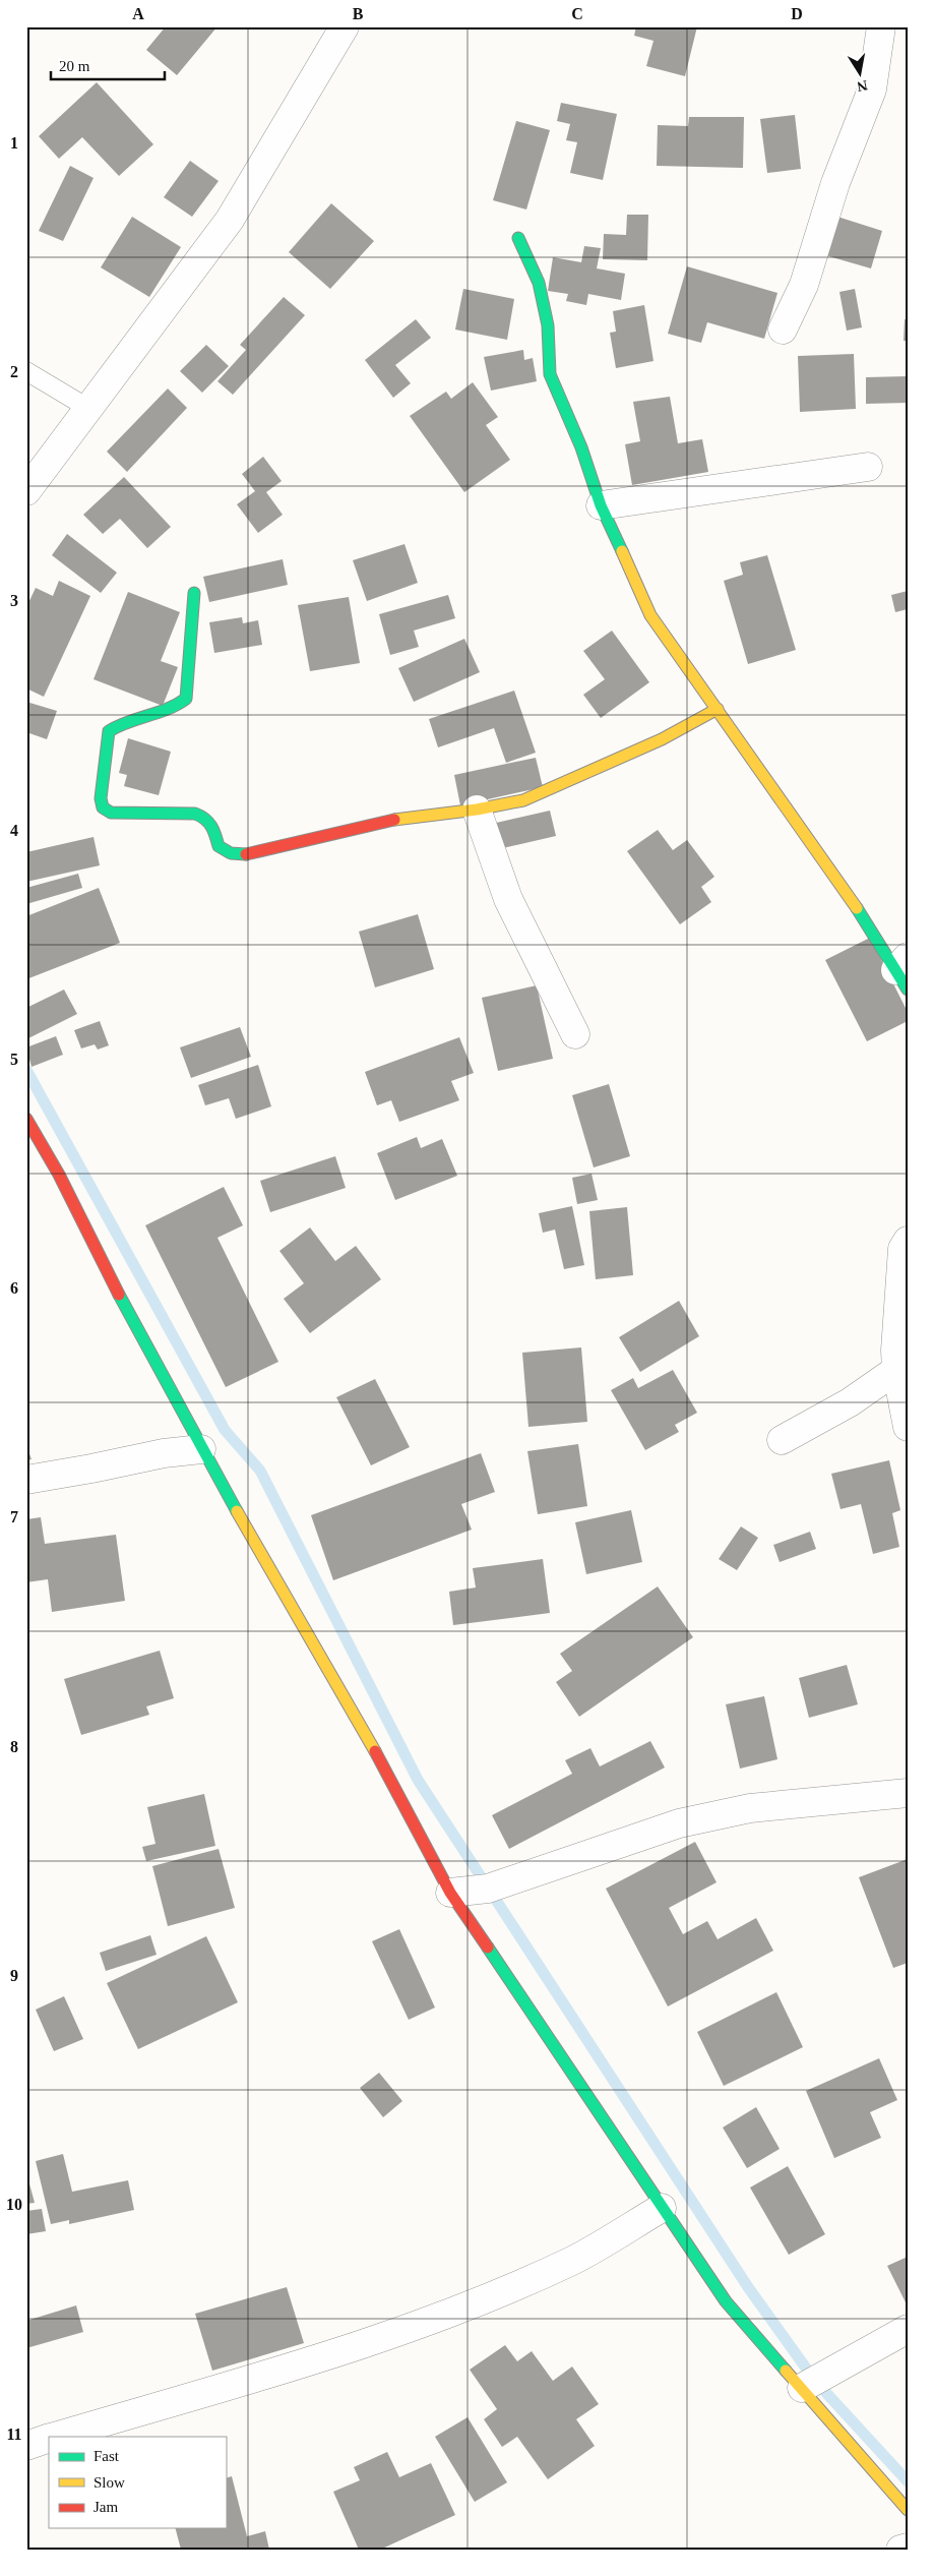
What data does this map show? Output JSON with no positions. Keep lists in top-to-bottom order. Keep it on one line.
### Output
{"legend":["Fast","Slow","Jam"],"scale_bar":"20 m","north":"bottom","grid":{"columns":["A","B","C","D"],"rows":["1","2","3","4","5","6","7","8","9","10","11"]}}
